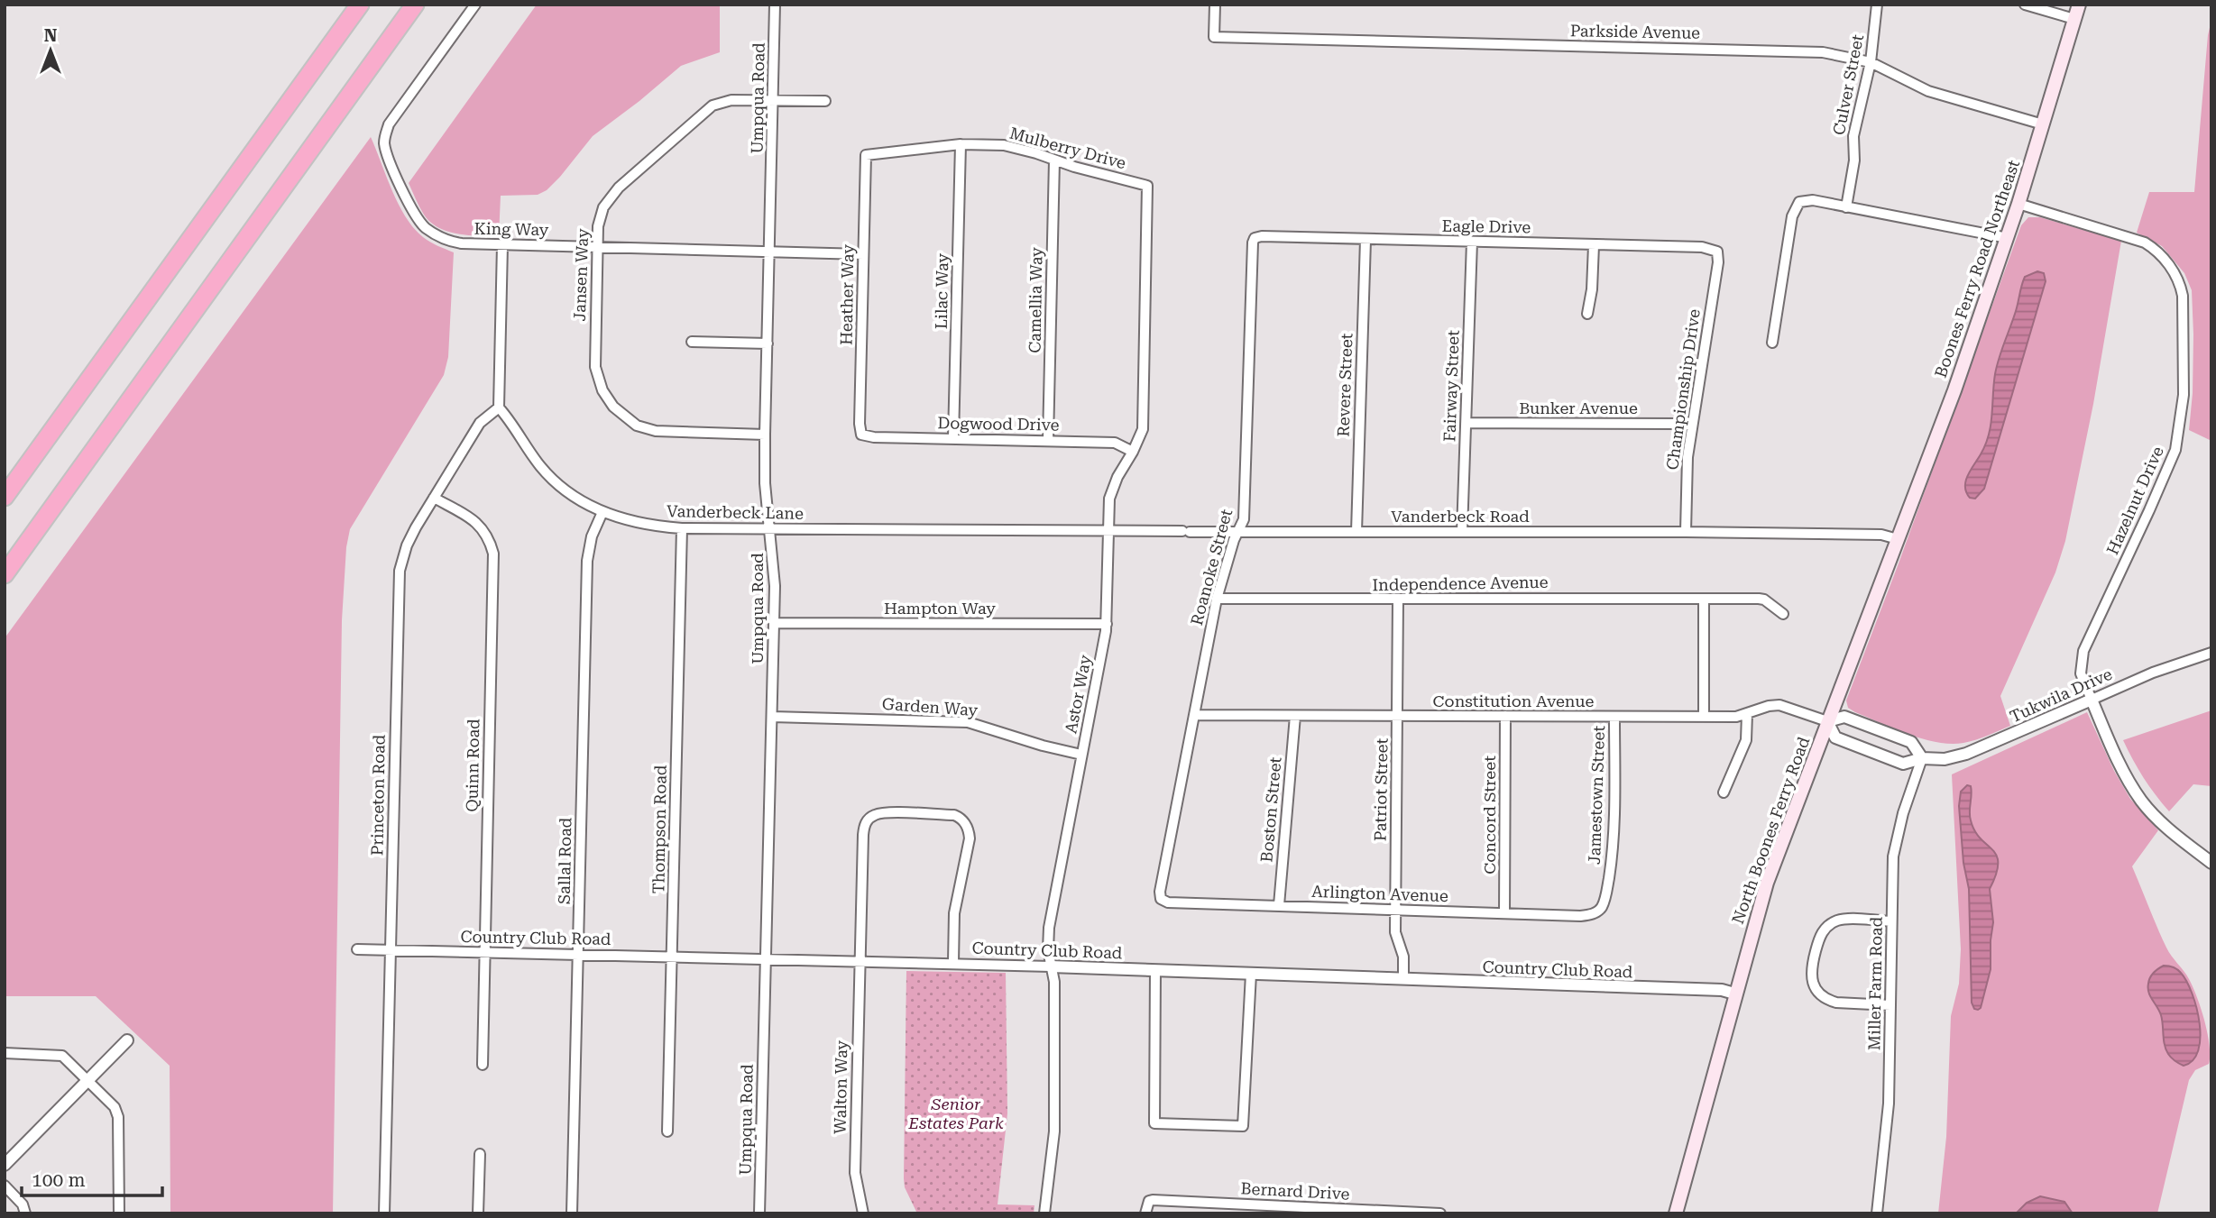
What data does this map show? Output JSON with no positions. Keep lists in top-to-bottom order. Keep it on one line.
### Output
{"streets":{"main road":["Boones Ferry Road Northeast","North Boones Ferry Road"],"street":["Parkside Avenue","Culver Street","Umpqua Road","Mulberry Drive","Eagle Drive","King Way","Jansen Way","Lilac Way","Heather Way","Camellia Way","Revere Street","Fairway Street","Championship Drive","Bunker Avenue","Dogwood Drive","Hazelnut Drive","Vanderbeck Lane","Vanderbeck Road","Roanoke Street","Independence Avenue","Hampton Way","Astor Way","Tukwila Drive","Constitution Avenue","Garden Way","Quinn Road","Patriot Street","Princeton Road","Jamestown Street","Boston Street","Concord Street","Thompson Road","Sallal Road","Arlington Avenue","Country Club Road","Miller Farm Road","Walton Way","Bernard Drive"]},"crossings":[["Parkside Avenue","Culver Street"],["Parkside Avenue","Boones Ferry Road Northeast"],["Umpqua Road","King Way"],["Umpqua Road","Jansen Way"],["Umpqua Road","Vanderbeck Lane"],["Umpqua Road","Hampton Way"],["Umpqua Road","Garden Way"],["Umpqua Road","Country Club Road"],["Mulberry Drive","Lilac Way"],["Mulberry Drive","Heather Way"],["Mulberry Drive","Camellia Way"],["Mulberry Drive","Astor Way"],["Eagle Drive","Revere Street"],["Eagle Drive","Fairway Street"],["Eagle Drive","Championship Drive"],["Eagle Drive","Roanoke Street"],["King Way","Jansen Way"],["King Way","Heather Way"],["Boones Ferry Road Northeast","Hazelnut Drive"],["Boones Ferry Road Northeast","Vanderbeck Road"],["Boones Ferry Road Northeast","North Boones Ferry Road"],["Lilac Way","Dogwood Drive"],["Heather Way","Dogwood Drive"],["Camellia Way","Dogwood Drive"],["Revere Street","Vanderbeck Road"],["Fairway Street","Bunker Avenue"],["Fairway Street","Vanderbeck Road"],["Championship Drive","Bunker Avenue"],["Championship Drive","Vanderbeck Road"],["Dogwood Drive","Astor Way"],["Hazelnut Drive","Tukwila Drive"],["Vanderbeck Lane","Vanderbeck Road"],["Vanderbeck Lane","Astor Way"],["Vanderbeck Lane","Princeton Road"],["Vanderbeck Lane","Thompson Road"],["Vanderbeck Lane","Sallal Road"],["Vanderbeck Road","Roanoke Street"],["Vanderbeck Road","North Boones Ferry Road"],["Roanoke Street","Independence Avenue"],["Roanoke Street","Constitution Avenue"],["Roanoke Street","Arlington Avenue"],["Independence Avenue","Patriot Street"],["Hampton Way","Astor Way"],["Astor Way","Garden Way"],["Astor Way","Country Club Road"],["Tukwila Drive","Constitution Avenue"],["Tukwila Drive","North Boones Ferry Road"],["Tukwila Drive","Miller Farm Road"],["Constitution Avenue","Patriot Street"],["Constitution Avenue","Jamestown Street"],["Constitution Avenue","Boston Street"],["Constitution Avenue","Concord Street"],["Constitution Avenue","North Boones Ferry Road"],["Quinn Road","Princeton Road"],["Quinn Road","Country Club Road"],["Patriot Street","Arlington Avenue"],["Patriot Street","Country Club Road"],["Princeton Road","Country Club Road"],["Jamestown Street","Arlington Avenue"],["Boston Street","Arlington Avenue"],["Concord Street","Arlington Avenue"],["Thompson Road","Country Club Road"],["North Boones Ferry Road","Country Club Road"],["Sallal Road","Country Club Road"],["Country Club Road","Walton Way"]],"parks":["Senior Estates Park"],"scale_bar":"100 m","north":"top"}
